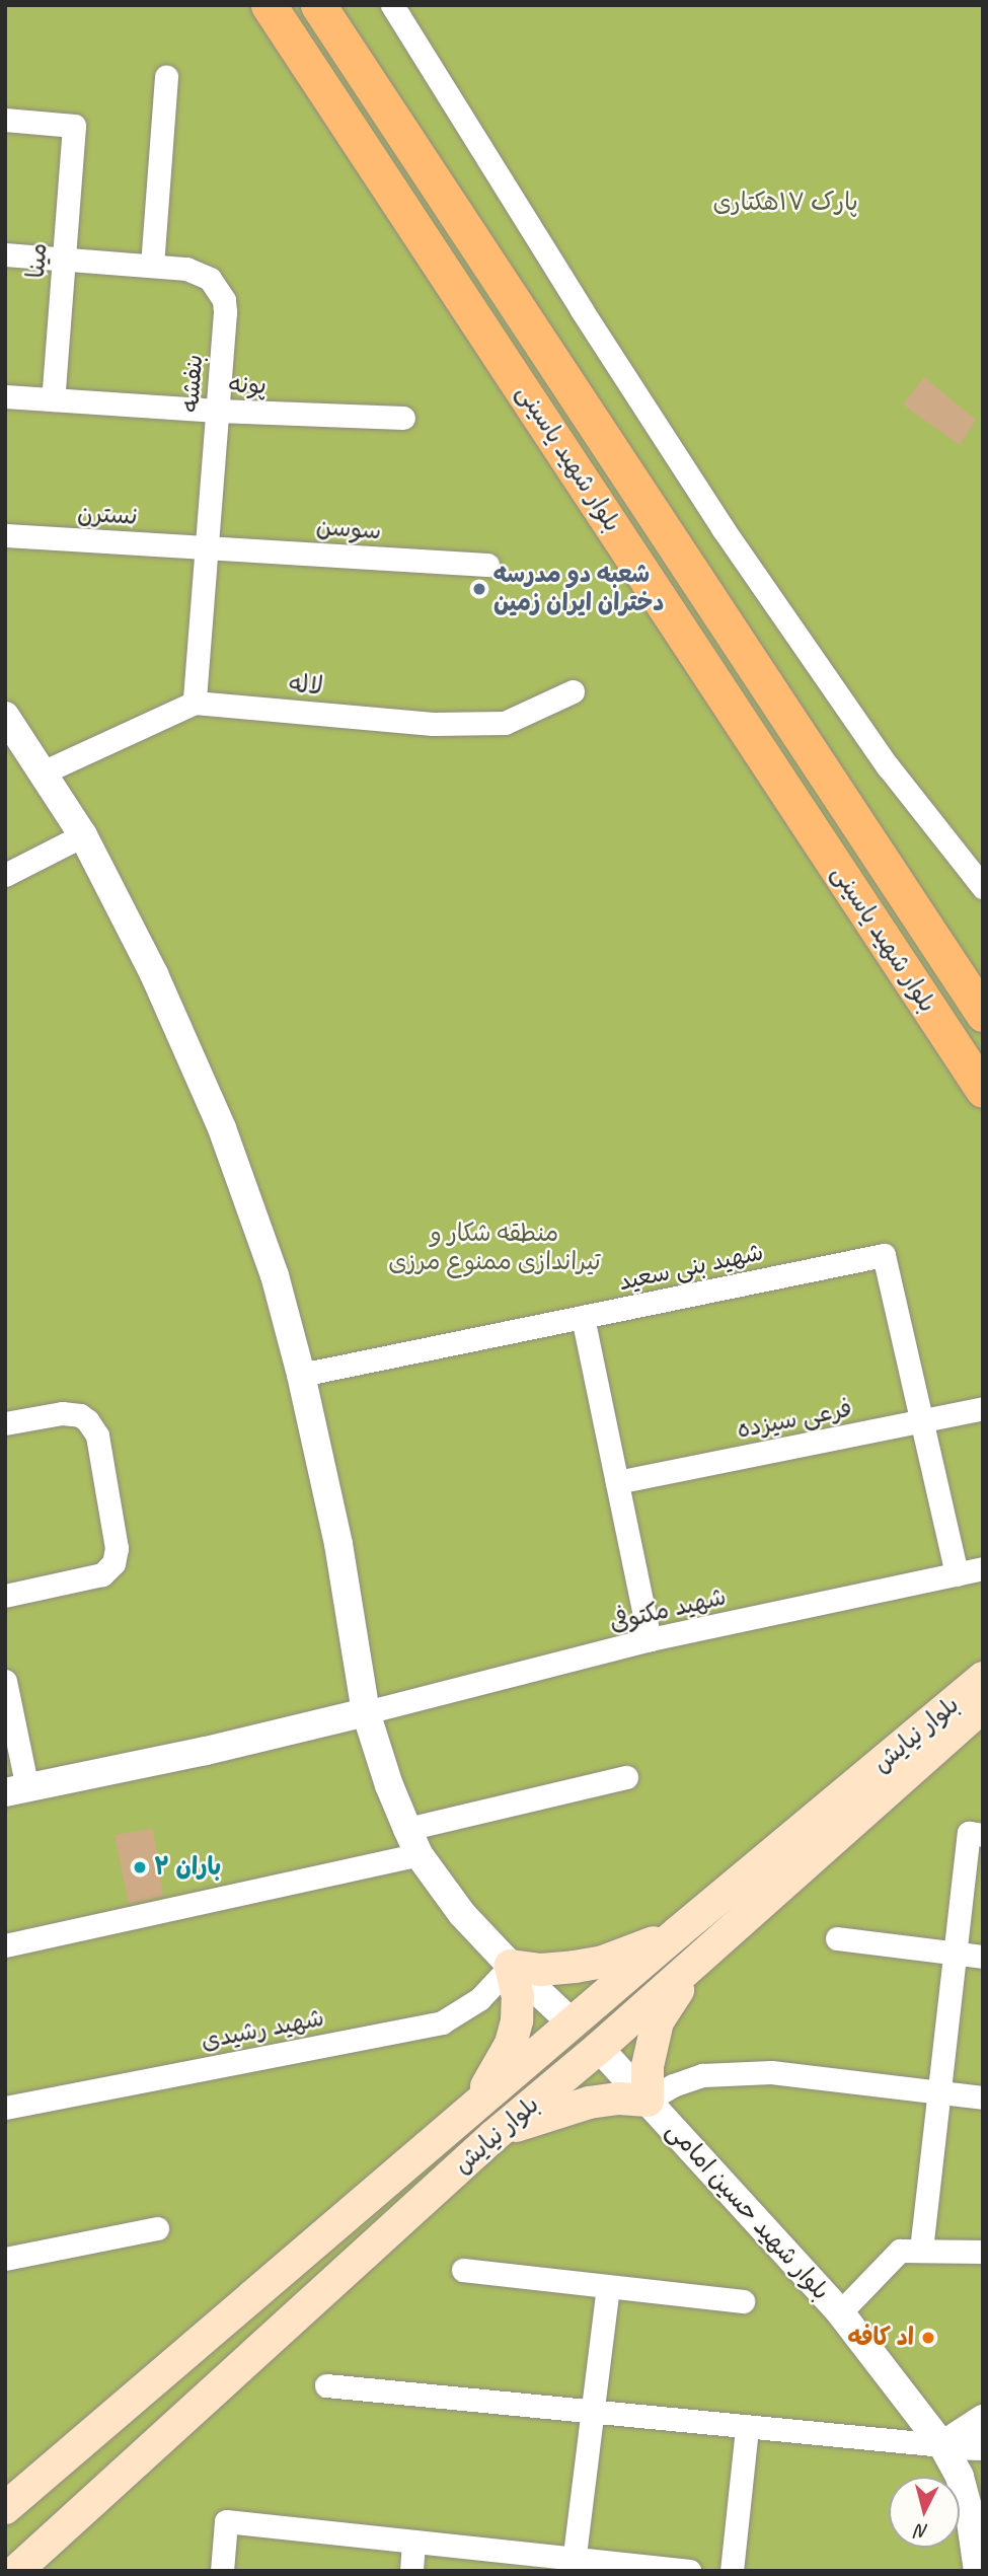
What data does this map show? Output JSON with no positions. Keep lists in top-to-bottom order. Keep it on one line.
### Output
{"streets":{"main road":["بلوار شهید یاسینی","بلوار نیایش"],"street":["مینا","بنفشه","پونه","نسترن","سوسن","لاله","شهید بنی سعید","فرعی سیزده","شهید مکتوفی","شهید رشیدی","بلوار شهید حسین امامی"]},"crossings":[["مینا","بنفشه"],["مینا","پونه"],["بنفشه","پونه"],["بنفشه","نسترن"],["بنفشه","سوسن"],["بنفشه","لاله"],["نسترن","سوسن"],["شهید بنی سعید","فرعی سیزده"],["بلوار نیایش","بلوار شهید حسین امامی"]],"parks":["پارک ۱۷هکتاری","منطقه شکار و تیراندازی ممنوع مرزی"],"places":["شعبه دو مدرسه دختران ایران زمین","باران ۲","اد کافه"],"north":"bottom"}
